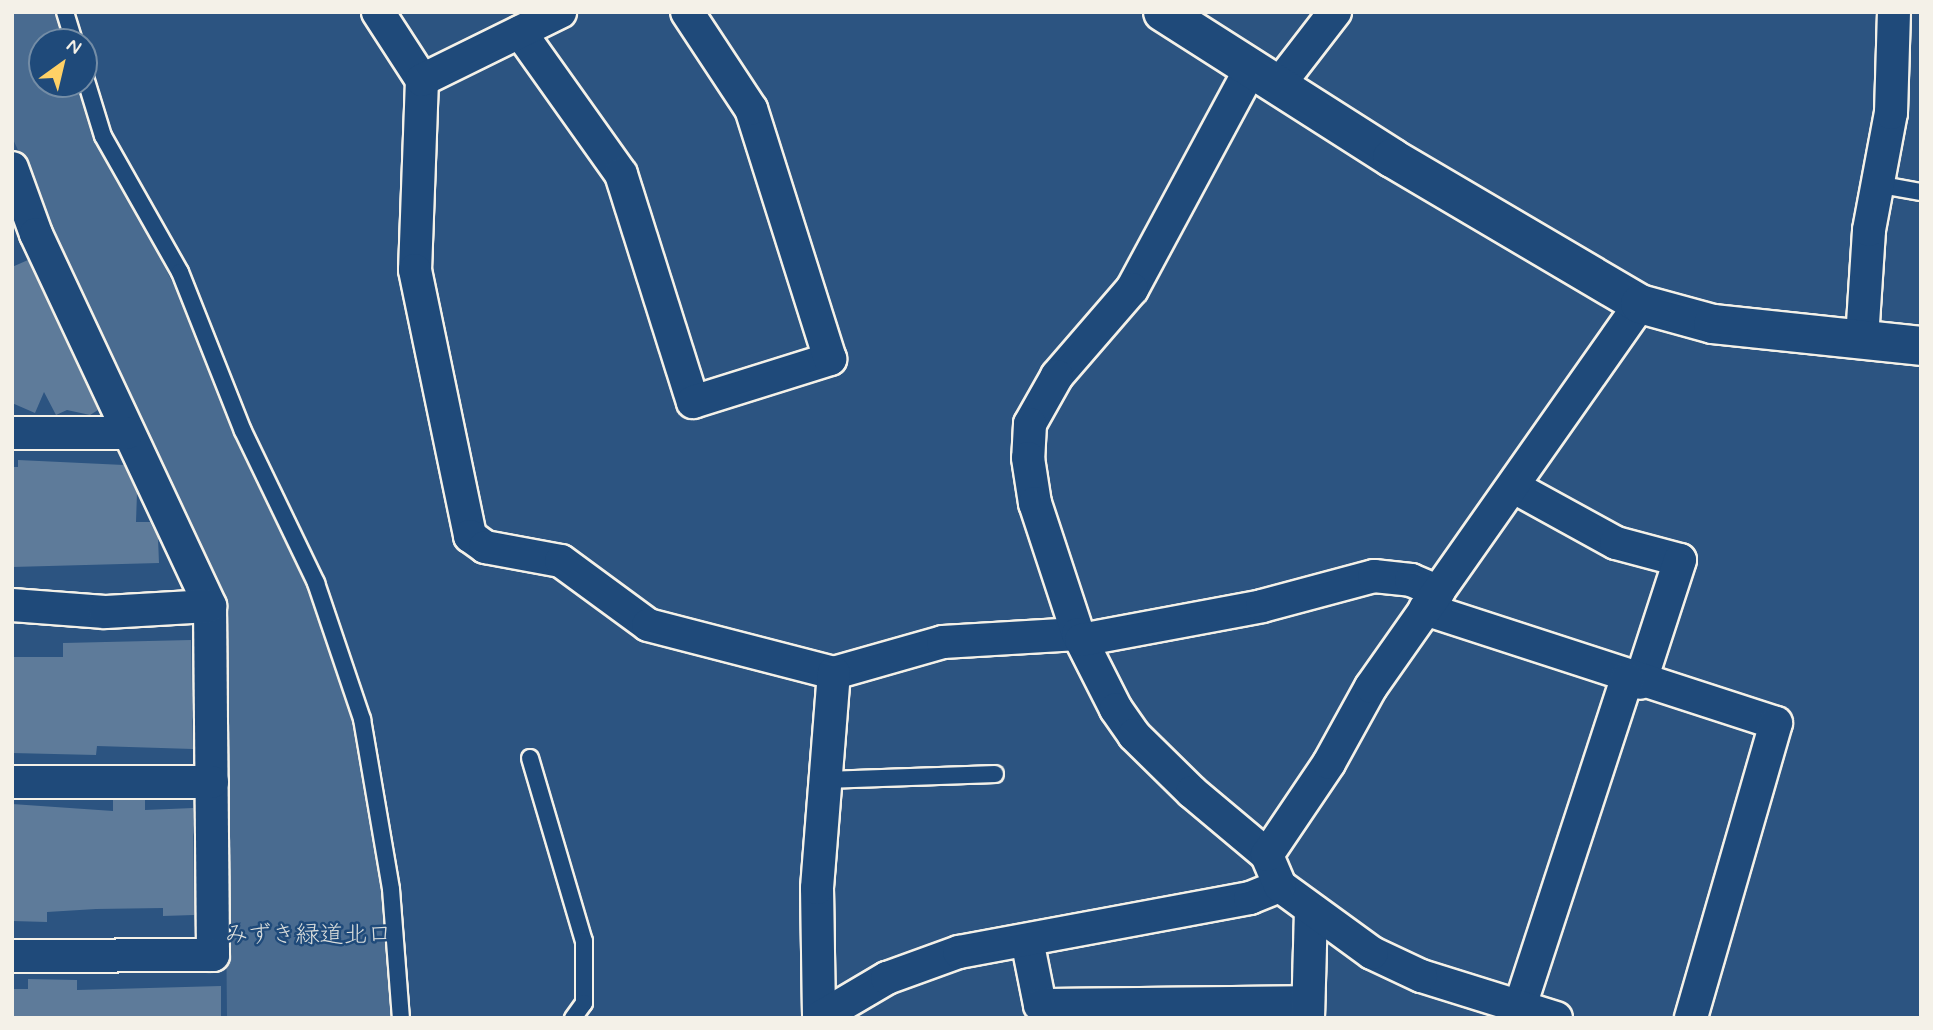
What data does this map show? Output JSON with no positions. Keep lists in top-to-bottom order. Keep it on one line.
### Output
{"parks":["みずき緑道北口"],"north":"top right"}
